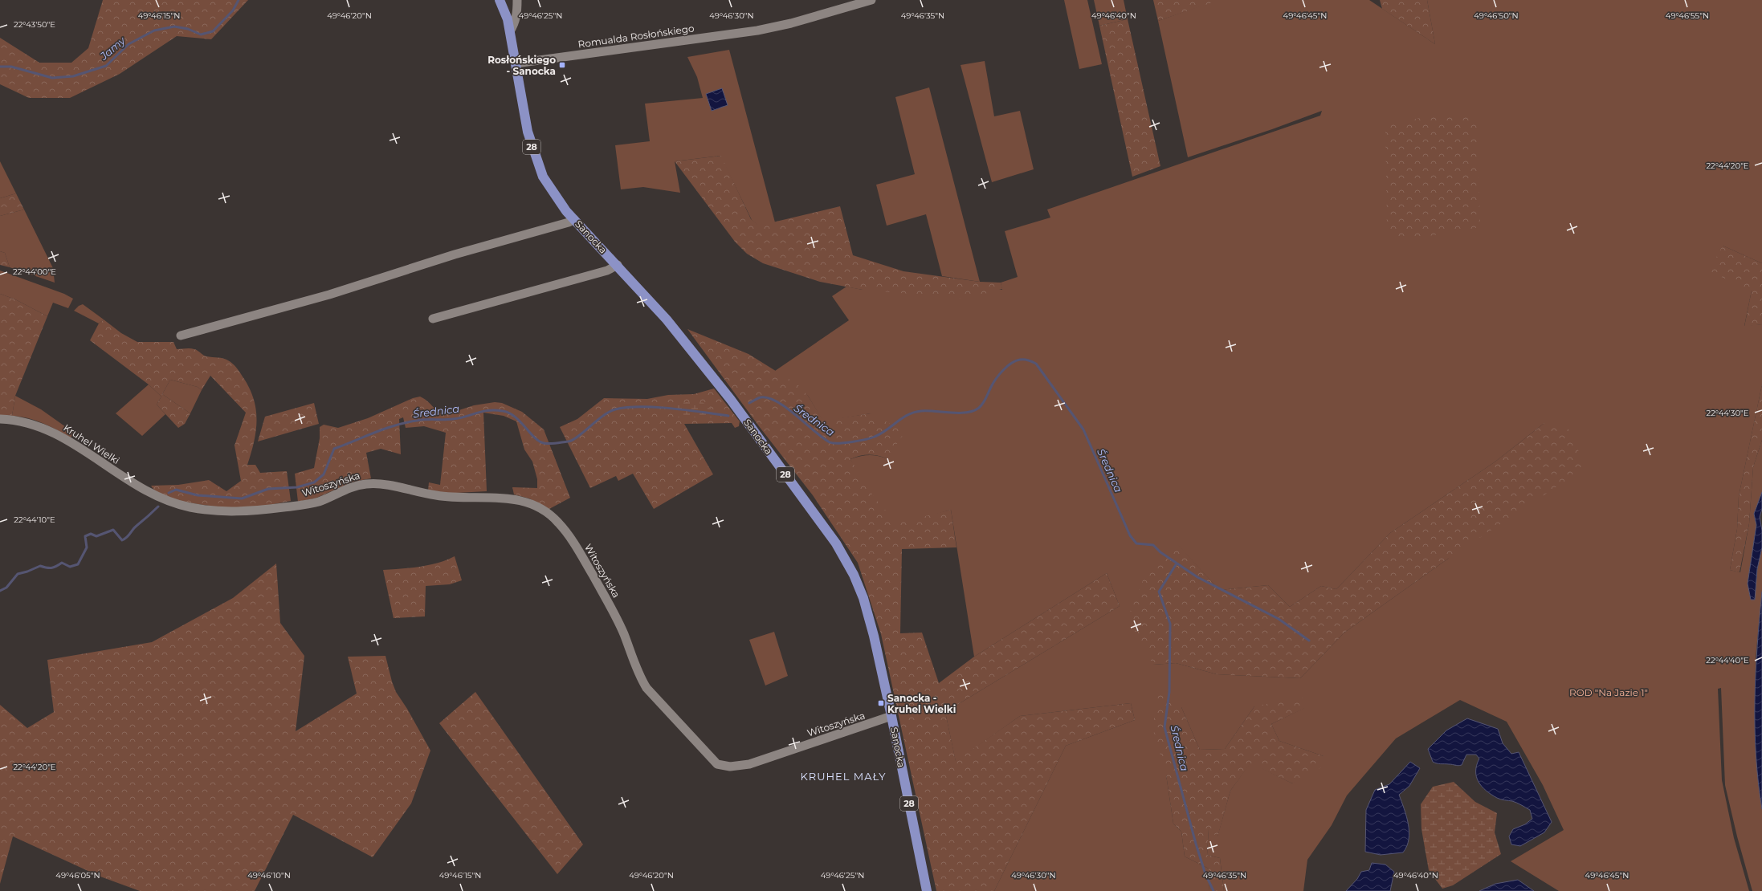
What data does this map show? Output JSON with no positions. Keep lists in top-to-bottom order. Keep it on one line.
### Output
{"streets":{"main road":["28","Sanocka"],"street":["Romualda Rosłońskiego","Kruhel Wielki","Witoszyńska"]},"crossings":[["Romualda Rosłońskiego","28"],["Romualda Rosłońskiego","Sanocka"],["28","Sanocka"],["Sanocka","Witoszyńska"],["Kruhel Wielki","Witoszyńska"]],"districts":["KRUHEL MAŁY"],"water":["Jamy","Średnica"],"parks":["ROD \"Na Jazie 1\""],"places":{"transit":["Rosłońskiego - Sanocka","Sanocka - Kruhel Wielki"]},"coordinates":["49°46'15\"N","49°46'20\"N","49°46'25\"N","49°46'30\"N","49°46'35\"N","49°46'40\"N","49°46'45\"N","49°46'50\"N","49°46'55\"N","22°43'50\"E","22°44'20\"E","22°44'00\"E","22°44'30\"E","22°44'10\"E","22°44'40\"E","49°46'05\"N","49°46'10\"N"]}
